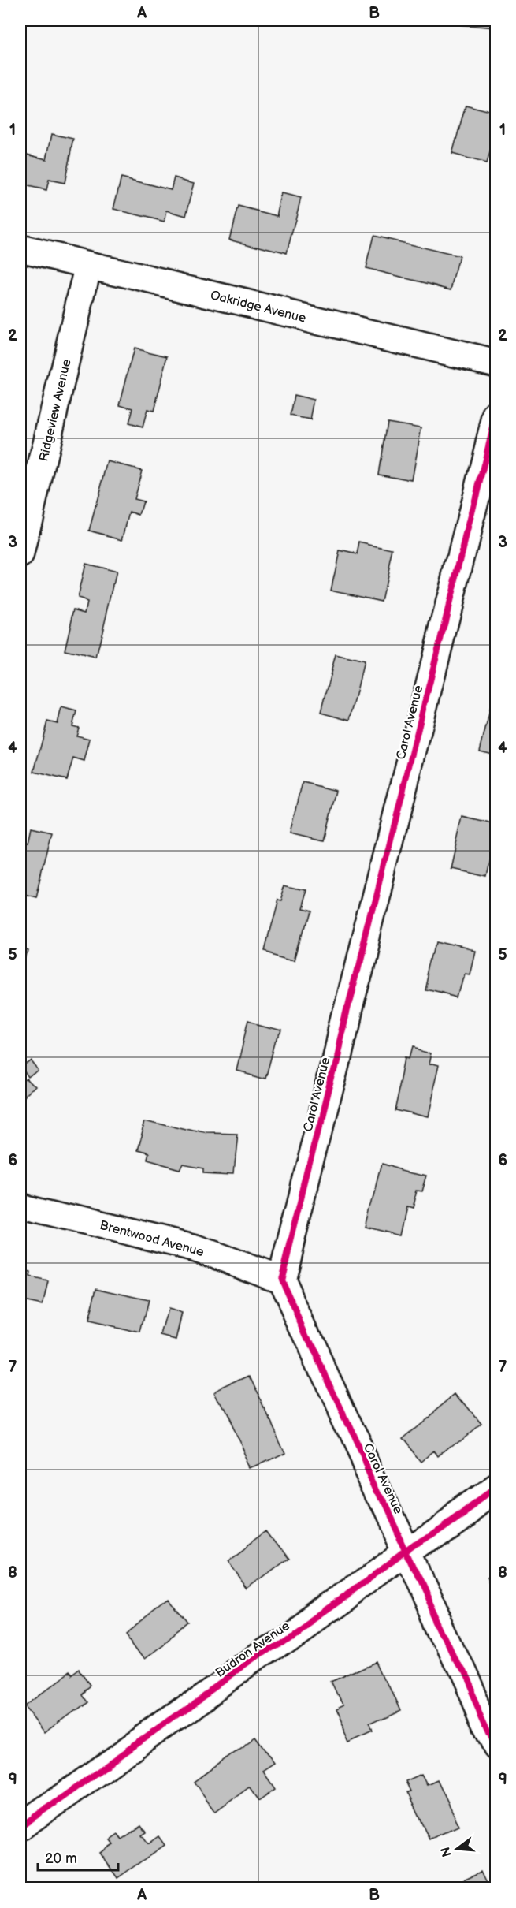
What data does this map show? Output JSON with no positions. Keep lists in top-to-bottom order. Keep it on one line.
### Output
{"streets":{"street":["Oakridge Avenue","Ridgeview Avenue","Carol Avenue","Brentwood Avenue","Budron Avenue"]},"crossings":[["Oakridge Avenue","Ridgeview Avenue"],["Carol Avenue","Brentwood Avenue"],["Carol Avenue","Budron Avenue"]],"scale_bar":"20 m","north":"left","grid":{"columns":["A","B"],"rows":["1","2","3","4","5","6","7","8","9"]}}
